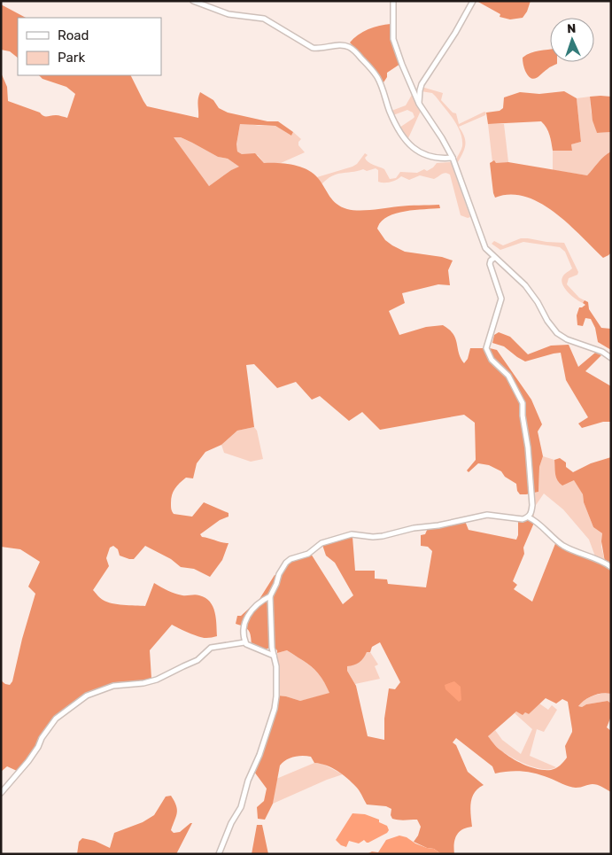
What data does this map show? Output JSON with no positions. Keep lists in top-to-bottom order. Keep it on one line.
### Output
{"legend":["Road","Park"],"north":"top"}
